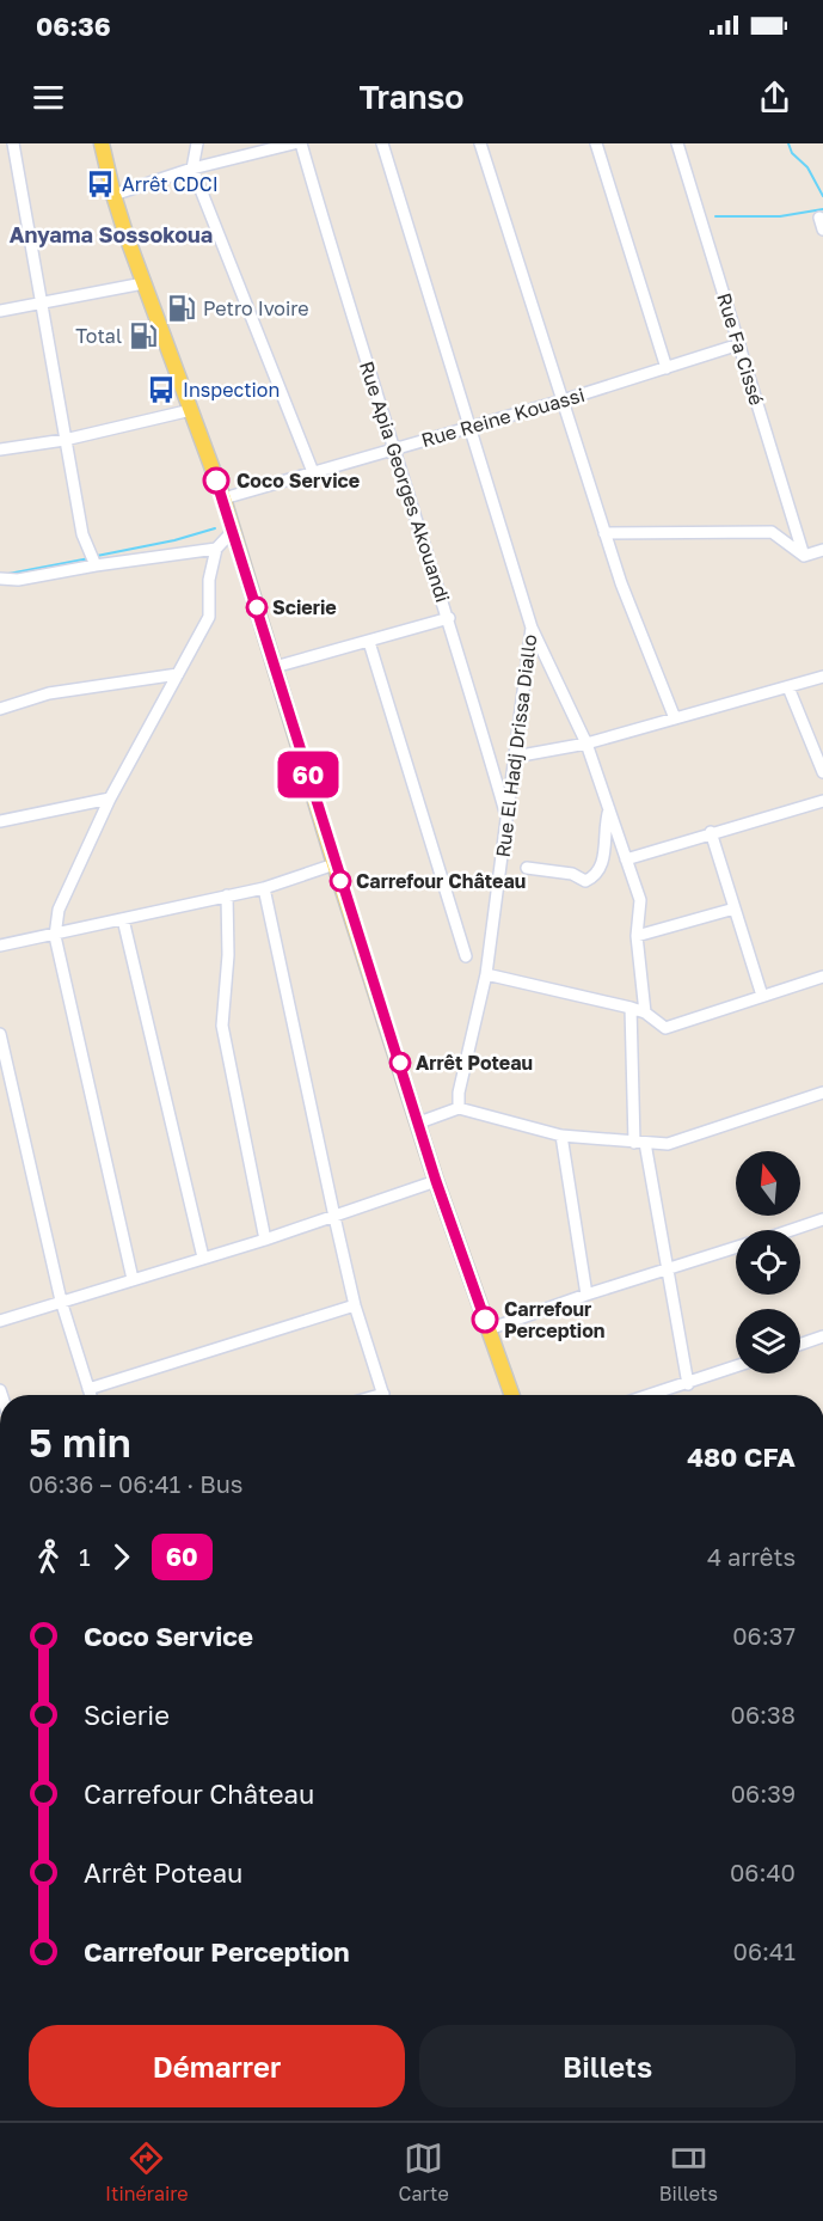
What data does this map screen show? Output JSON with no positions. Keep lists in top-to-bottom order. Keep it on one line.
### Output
{"streets":{"street":["Rue Fa Cissé","Rue Reine Kouassi","Rue Apia Georges Akouandi","Rue El Hadj Drissa Diallo"]},"crossings":[["Rue Fa Cissé","Rue Reine Kouassi"],["Rue Reine Kouassi","Rue Apia Georges Akouandi"],["Rue Reine Kouassi","Rue El Hadj Drissa Diallo"],["Rue Apia Georges Akouandi","Rue El Hadj Drissa Diallo"]],"districts":["Anyama Sossokoua"],"places":{"bus stop":["Arrêt CDCI","Inspection"],"fuel station":["Petro Ivoire","Total"],"other":["Coco Service","Scierie","Carrefour Château","Arrêt Poteau","Carrefour Perception"]},"lines":["bus line 60"],"north":"top","page":{"status":"06:36","header":"Transo","on_map":"60","heading":["5 min","06:36 – 06:41 · Bus","480 CFA"],"legs":["1","60","4 arrêts"],"list":[{"name":"Coco Service","value":"06:37"},{"name":"Scierie","value":"06:38"},{"name":"Carrefour Château","value":"06:39"},{"name":"Arrêt Poteau","value":"06:40"},{"name":"Carrefour Perception","value":"06:41"}],"buttons":["Démarrer","Billets"],"tabs":["Itinéraire","Carte","Billets"]}}
